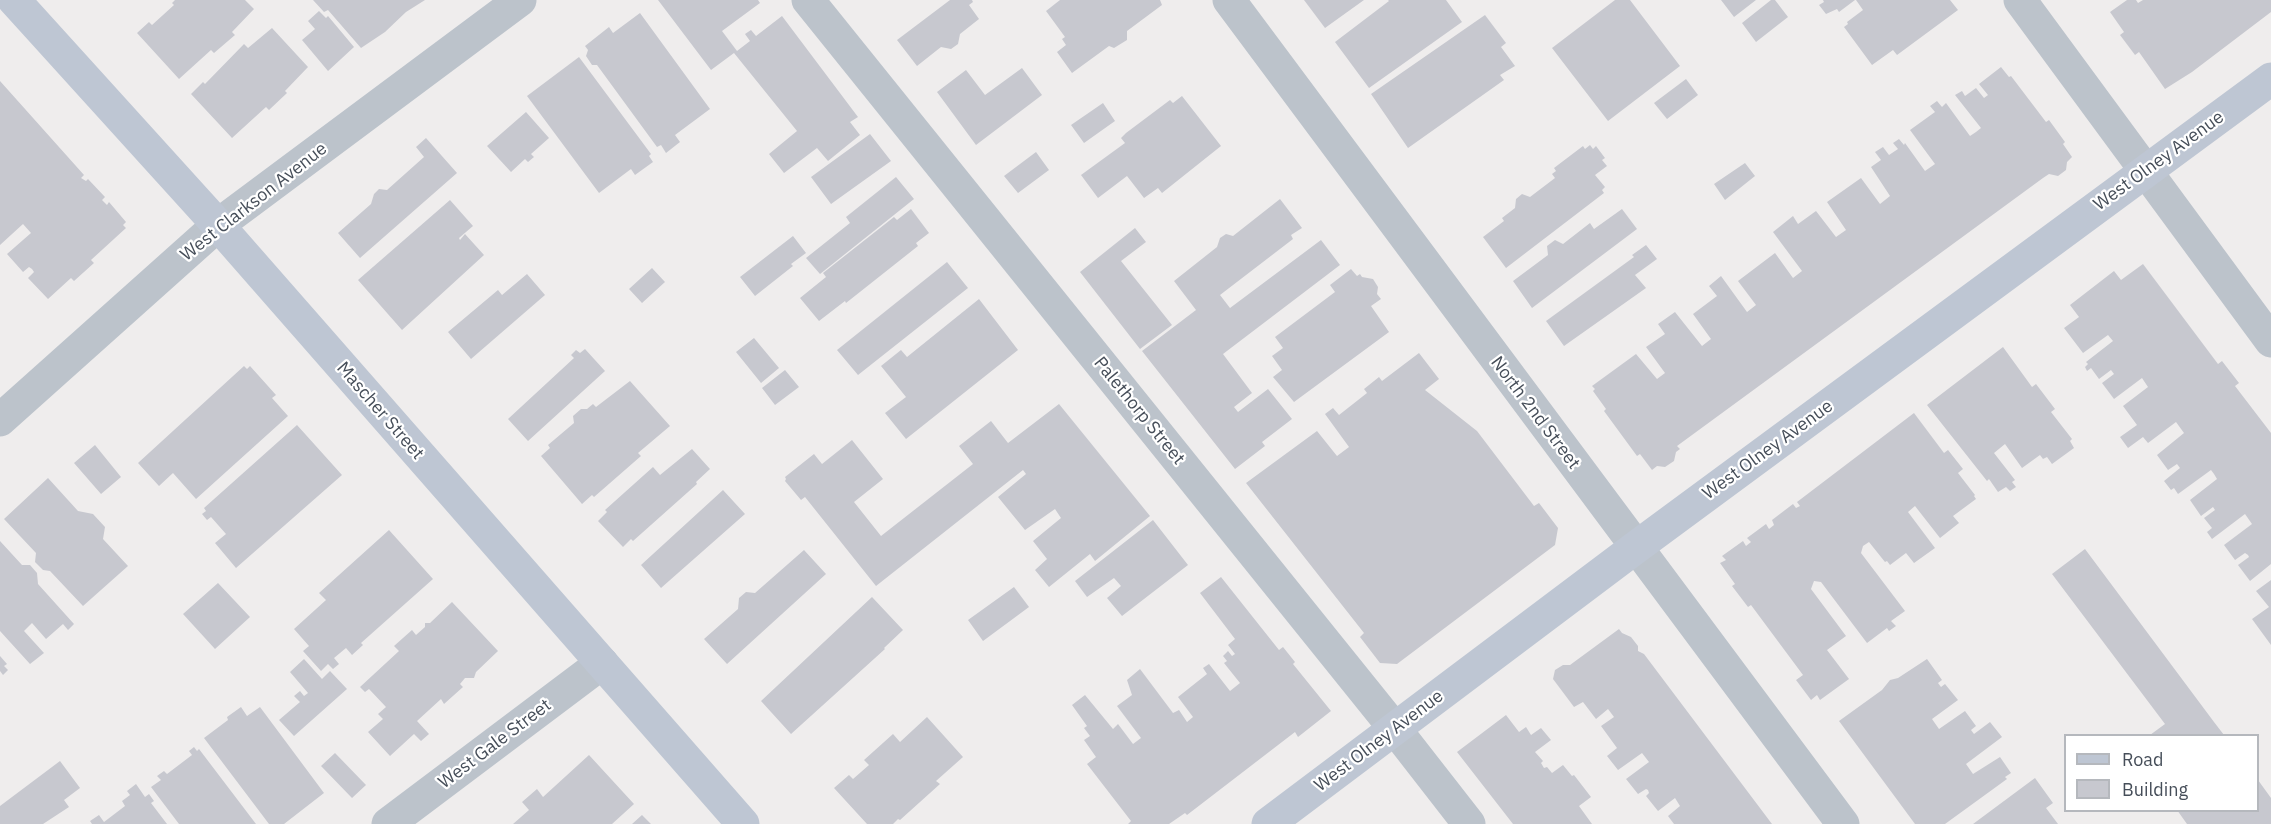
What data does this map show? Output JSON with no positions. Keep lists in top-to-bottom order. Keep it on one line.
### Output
{"streets":{"street":["West Olney Avenue","West Clarkson Avenue","Mascher Street","Palethorp Street","North 2nd Street","West Gale Street"]},"crossings":[["West Olney Avenue","Palethorp Street"],["West Olney Avenue","North 2nd Street"],["West Clarkson Avenue","Mascher Street"],["Mascher Street","West Gale Street"]],"legend":["Road","Building"]}
